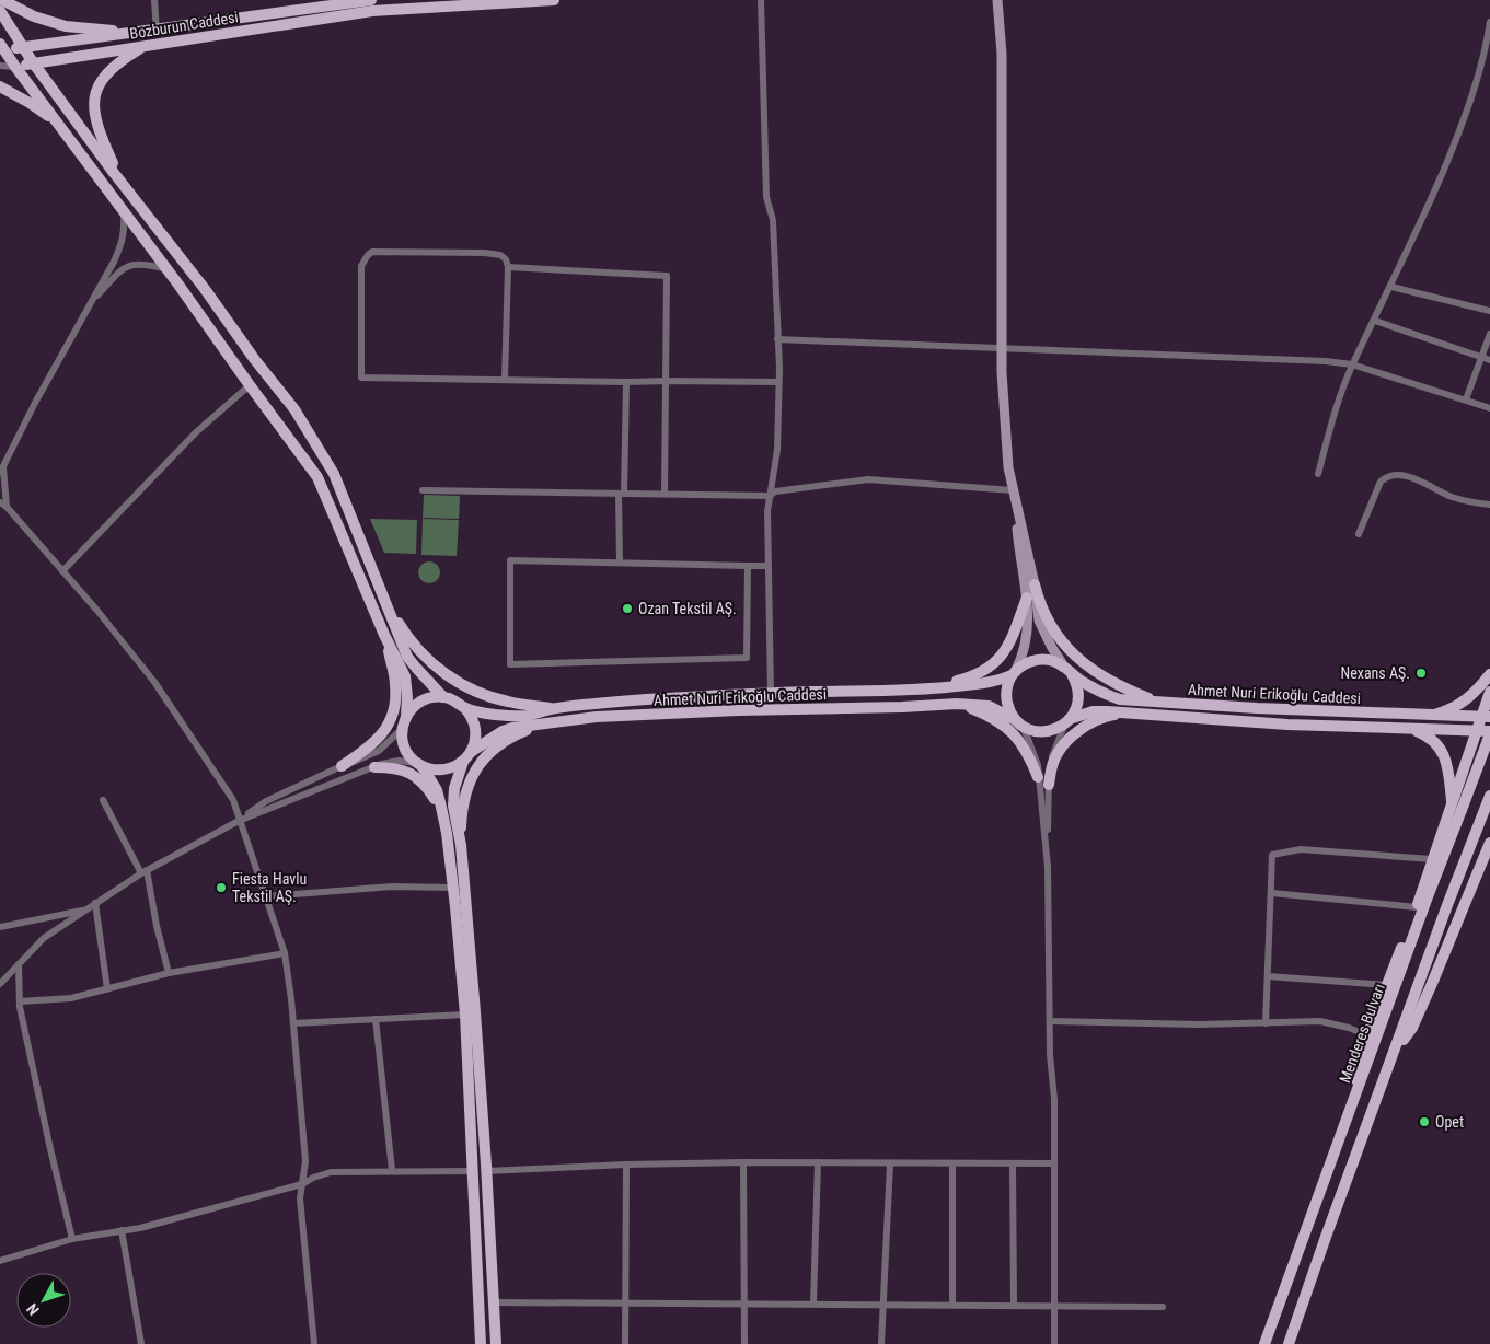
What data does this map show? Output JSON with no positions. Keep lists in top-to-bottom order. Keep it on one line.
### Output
{"streets":{"main road":["Bozburun Caddesi","Ahmet Nuri Erikoğlu Caddesi","Menderes Bulvarı"]},"crossings":[["Ahmet Nuri Erikoğlu Caddesi","Menderes Bulvarı"]],"places":["Ozan Tekstil AŞ.","Nexans AŞ.","Fiesta Havlu Tekstil AŞ.","Opet"],"north":"bottom left"}
